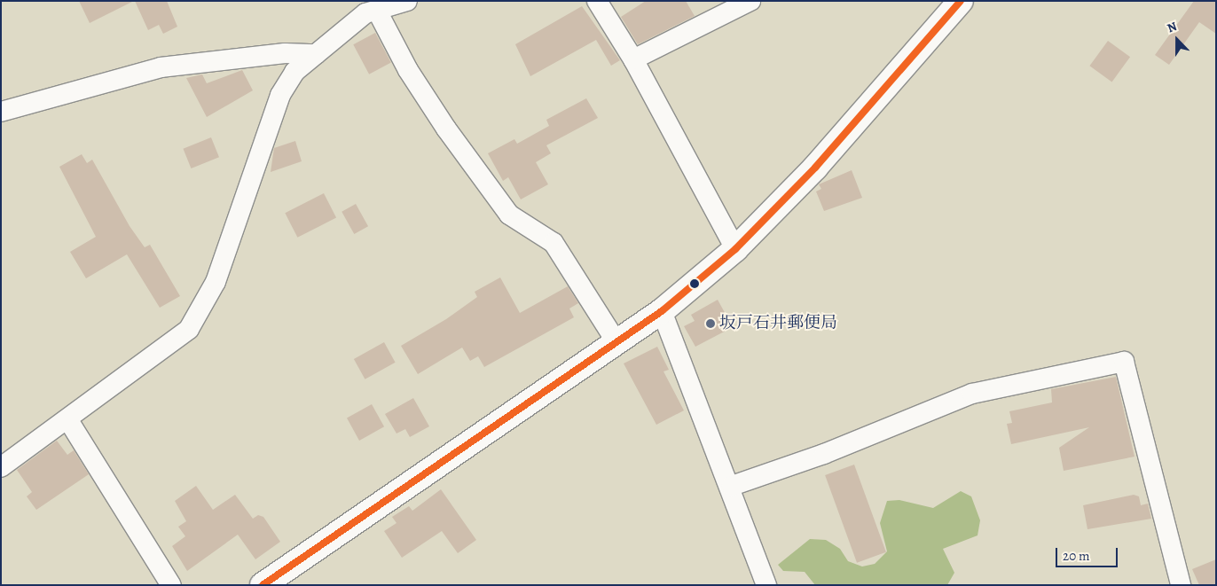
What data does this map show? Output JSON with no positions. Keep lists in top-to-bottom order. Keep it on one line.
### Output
{"places":["坂戸石井郵便局"],"scale_bar":"20 m","north":"top"}
